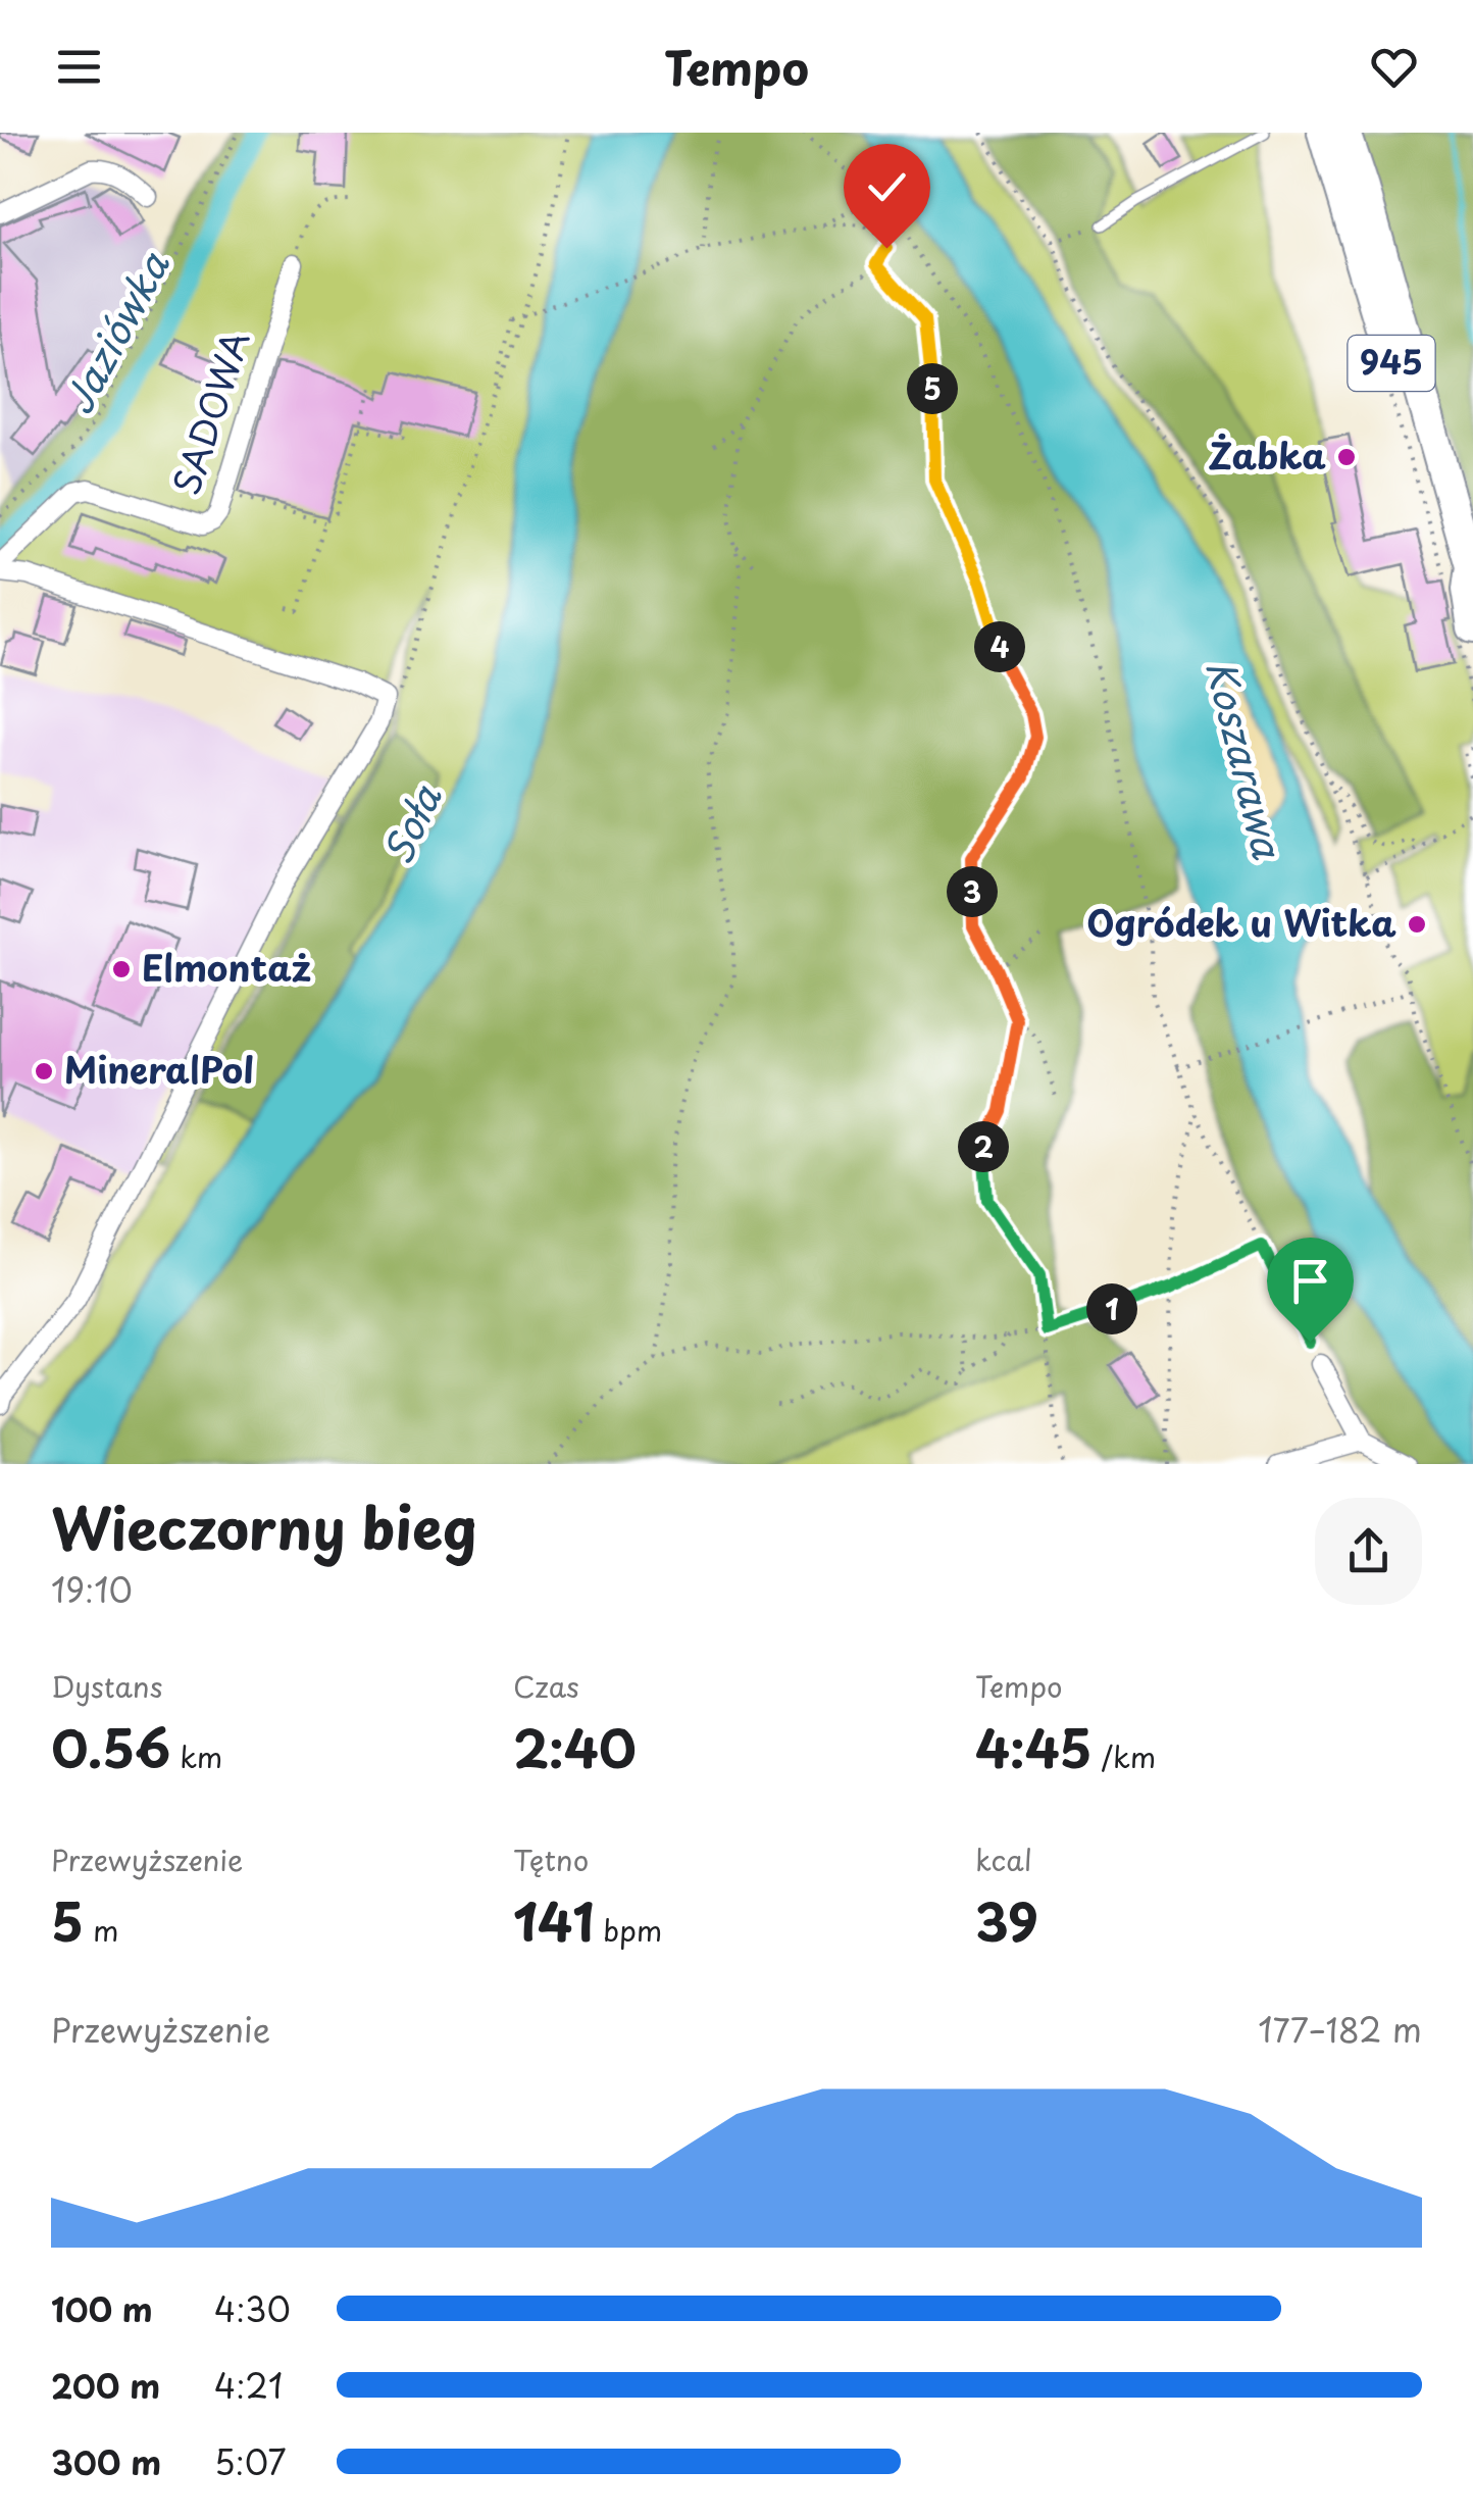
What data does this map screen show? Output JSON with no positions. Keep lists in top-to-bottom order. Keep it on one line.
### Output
{"streets":{"main road":["945"],"street":["SADOWA"]},"water":["Jaziówka","Koszarawa","Soła"],"places":["Żabka","Ogródek u Witka","Elmontaż","MineralPol"],"page":{"header":"Tempo","pins":["5","4","3","2","1"],"heading":["Wieczorny bieg","19:10"],"stats":[["Dystans","0.56 km"],["Czas","2:40"],["Tempo","4:45 /km"],["Przewyższenie","5 m"],["Tętno","141 bpm"],["kcal","39"]],"chart":["Przewyższenie","177–182 m"],"list":[{"name":"100 m","note":"4:30"},{"name":"200 m","note":"4:21"},{"name":"300 m","note":"5:07"}]}}
